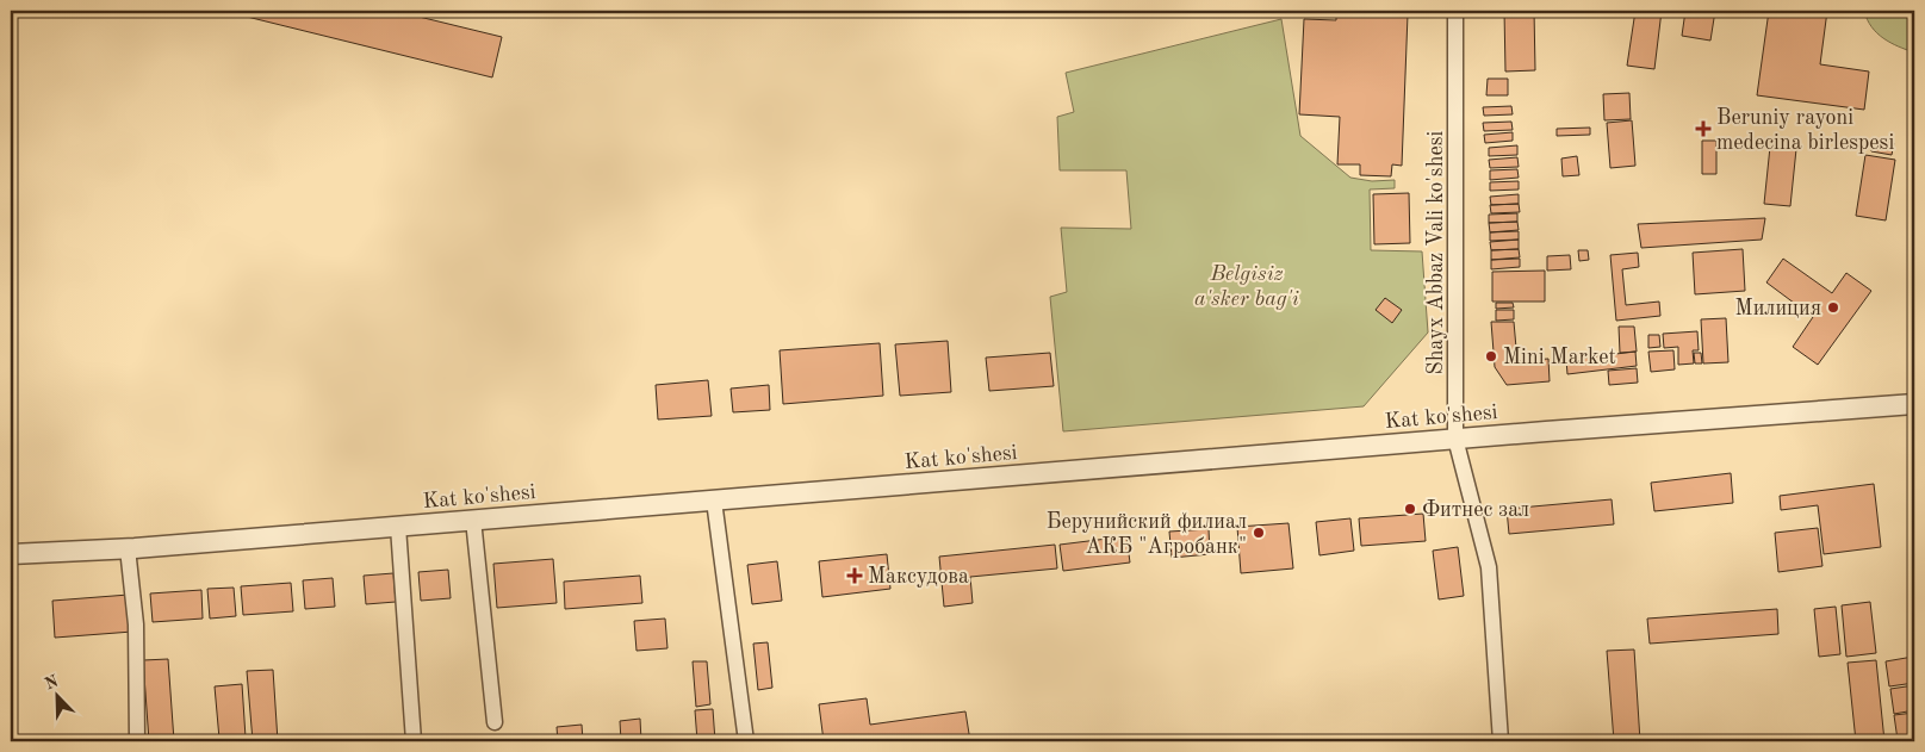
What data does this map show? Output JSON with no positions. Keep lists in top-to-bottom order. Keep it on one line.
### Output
{"streets":{"street":["Shayx Abbaz Vali ko'shesi","Kat ko'shesi"]},"crossings":[["Shayx Abbaz Vali ko'shesi","Kat ko'shesi"]],"parks":["Belgisiz a'sker bag'i"],"places":{"health":["Beruniy rayoni medecina birlespesi","Максудова"],"other":["Милиция","Mini Market","Фитнес зал","Берунийский филиал АКБ \"Агробанк\""]},"north":"top left"}
